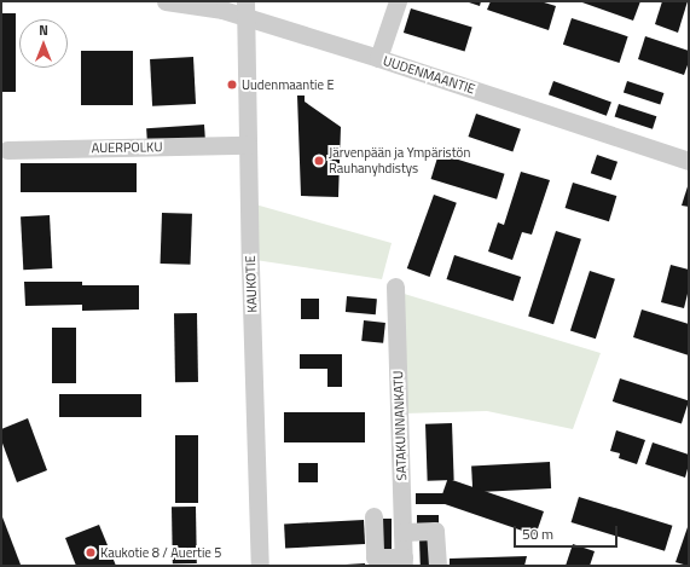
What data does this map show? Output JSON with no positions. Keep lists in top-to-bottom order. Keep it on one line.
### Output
{"streets":{"street":["UUDENMAANTIE","AUERPOLKU","KAUKOTIE","SATAKUNNANKATU"]},"crossings":[["UUDENMAANTIE","KAUKOTIE"],["AUERPOLKU","KAUKOTIE"]],"places":["Uudenmaantie E","Järvenpään ja Ympäristön Rauhanyhdistys","Kaukotie 8 / Auertie 5"],"scale_bar":"50 m","north":"top"}
